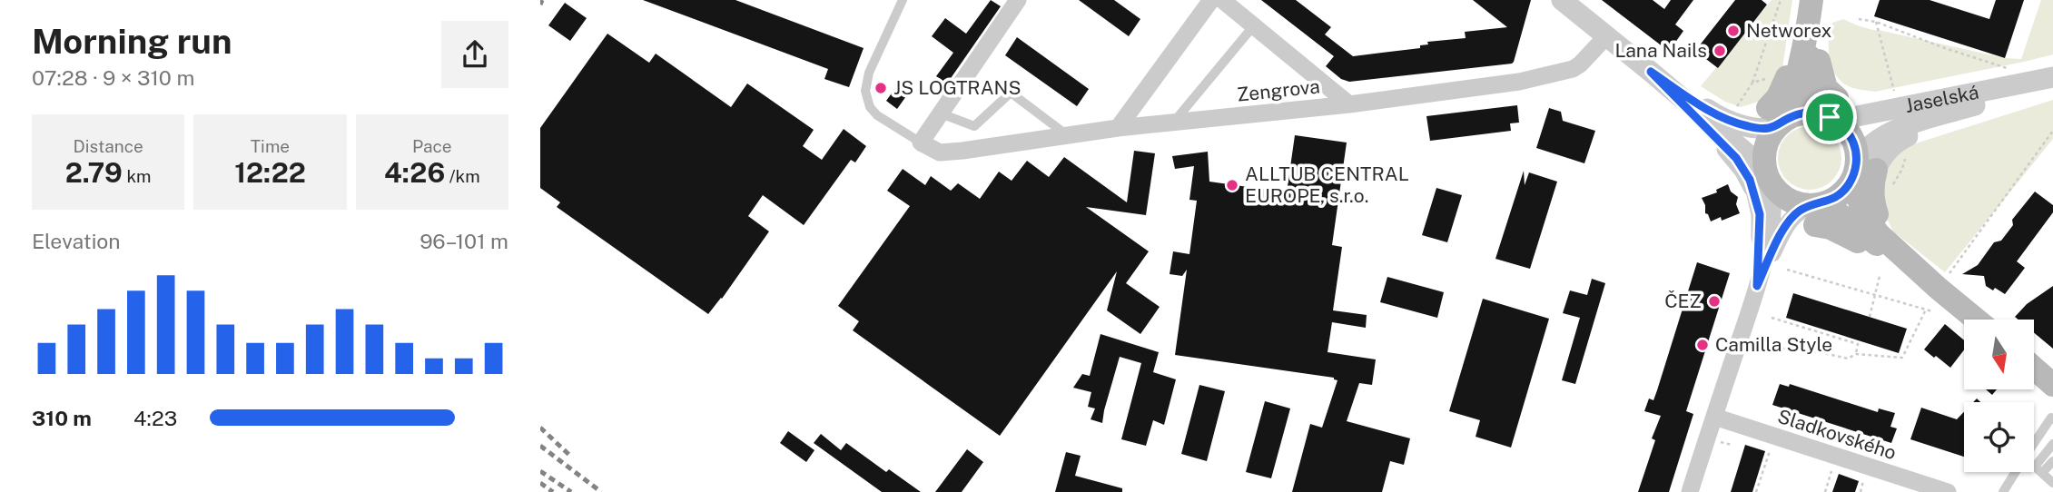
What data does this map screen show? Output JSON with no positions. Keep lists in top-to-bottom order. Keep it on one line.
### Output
{"streets":{"street":["Zengrova","Jaselská","Sladkovského"]},"places":["Networex","Lana Nails","JS LOGTRANS","ALLTUB CENTRAL EUROPE, s.r.o.","ČEZ","Camilla Style"],"north":"bottom","page":{"heading":["Morning run","07:28 · 9 × 310 m"],"stats":[["Distance","2.79 km"],["Time","12:22"],["Pace","4:26 /km"]],"chart":["Elevation","96–101 m"],"list":[{"name":"310 m","note":"4:23"}]}}
